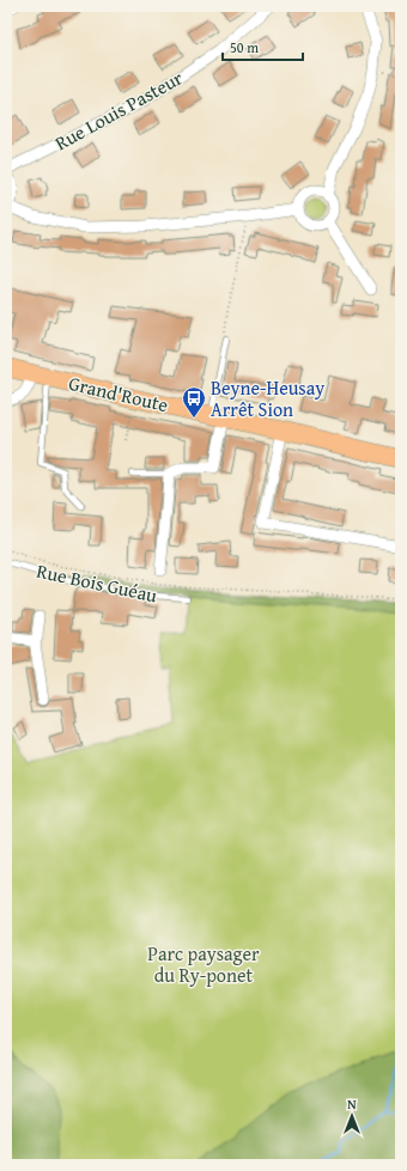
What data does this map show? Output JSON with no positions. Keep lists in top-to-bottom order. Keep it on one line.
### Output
{"streets":{"main road":["Grand'Route"],"street":["Rue Louis Pasteur"],"lane":["Rue Bois Guéau"]},"parks":["Parc paysager du Ry-ponet"],"places":{"bus stop":["Beyne-Heusay Arrêt Sion"]},"scale_bar":"50 m","north":"top"}
